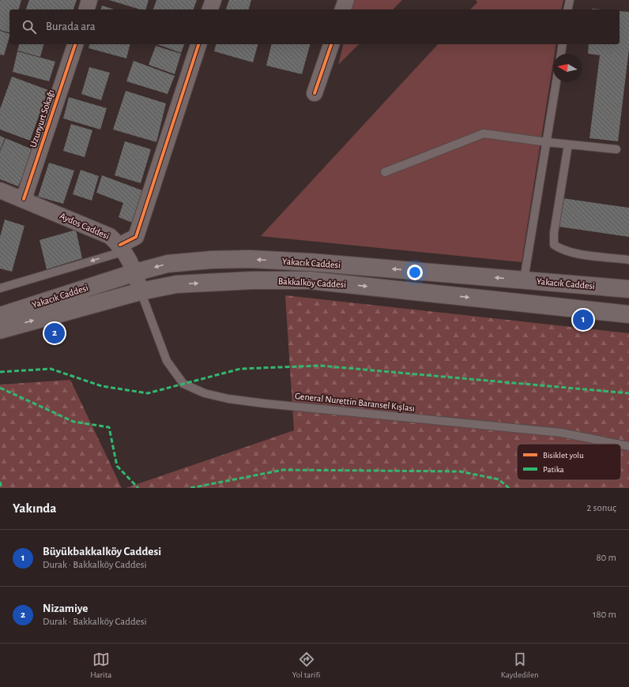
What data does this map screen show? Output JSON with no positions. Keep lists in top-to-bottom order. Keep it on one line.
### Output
{"streets":{"main road":["Yakacık Caddesi","Bakkalköy Caddesi"],"street":["Uzunyurt Sokağı","Aydos Caddesi"],"lane":["General Nurettin Baransel Kışlası"]},"crossings":[["Uzunyurt Sokağı","Aydos Caddesi"],["Aydos Caddesi","Yakacık Caddesi"],["Aydos Caddesi","Bakkalköy Caddesi"],["Aydos Caddesi","General Nurettin Baransel Kışlası"],["Bakkalköy Caddesi","General Nurettin Baransel Kışlası"]],"one_way":["Yakacık Caddesi","Bakkalköy Caddesi"],"legend":["Bisiklet yolu","Patika"],"north":"left","page":{"search":"Burada ara","pins":["1","2"],"heading":["Yakında","2 sonuç"],"list":[{"mark":"1","name":"Büyükbakkalköy Caddesi","note":"Durak · Bakkalköy Caddesi","value":"80 m"},{"mark":"2","name":"Nizamiye","note":"Durak · Bakkalköy Caddesi","value":"180 m"}],"nav":["Harita","Yol tarifi","Kaydedilen"]}}
